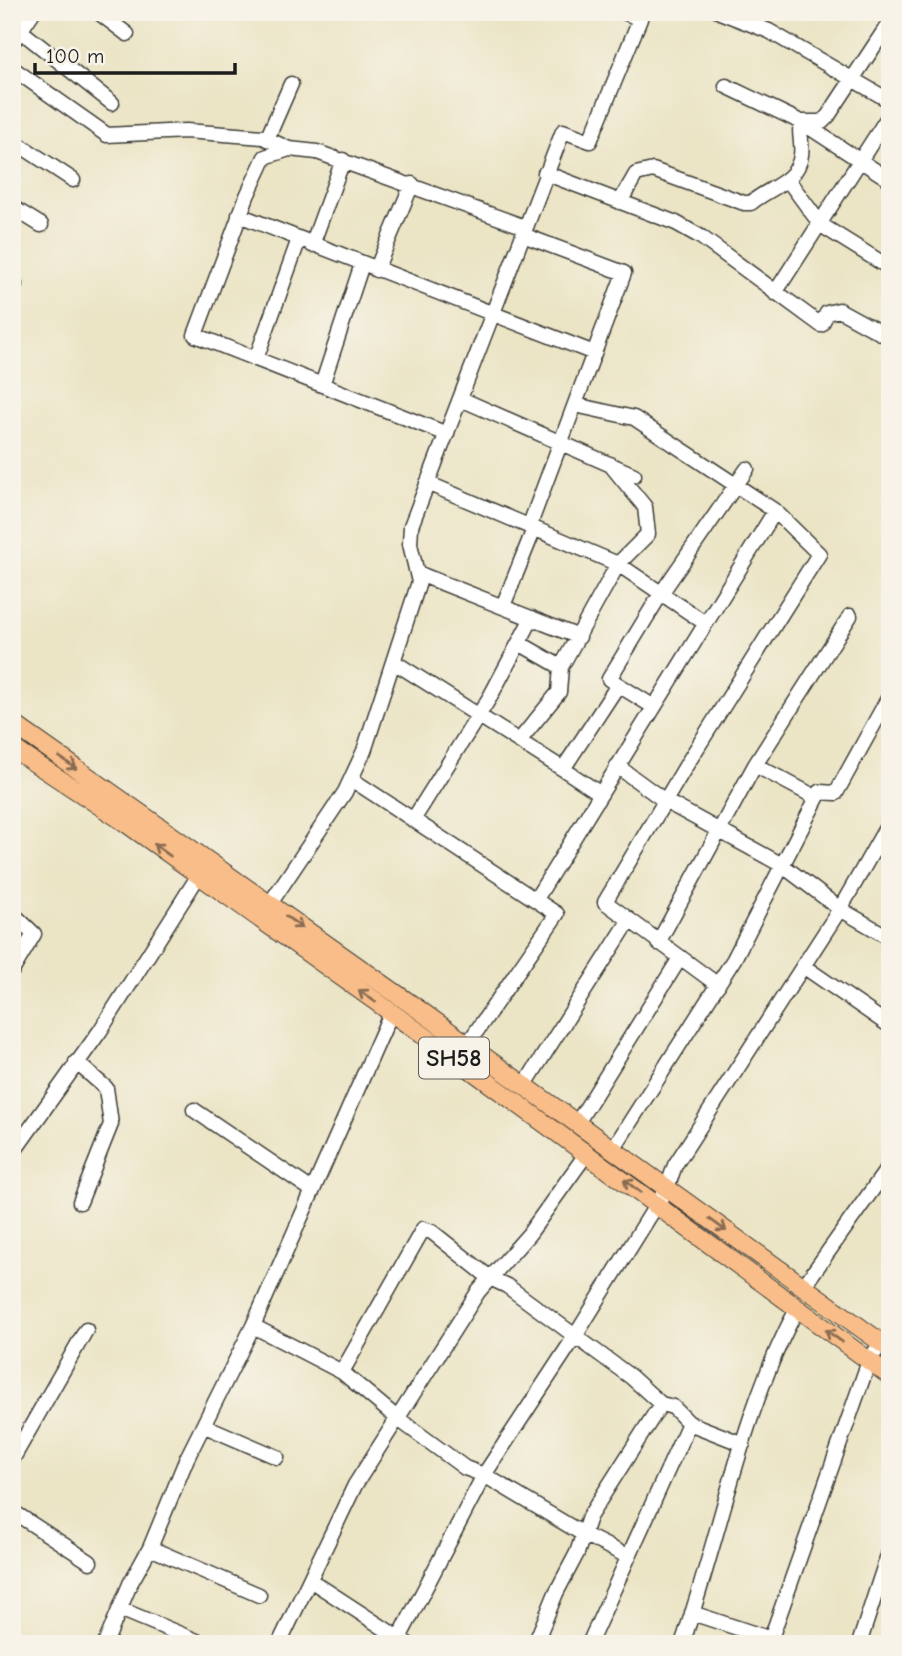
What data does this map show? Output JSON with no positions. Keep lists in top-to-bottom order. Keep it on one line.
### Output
{"streets":{"main road":["SH58"]},"scale_bar":"100 m"}
